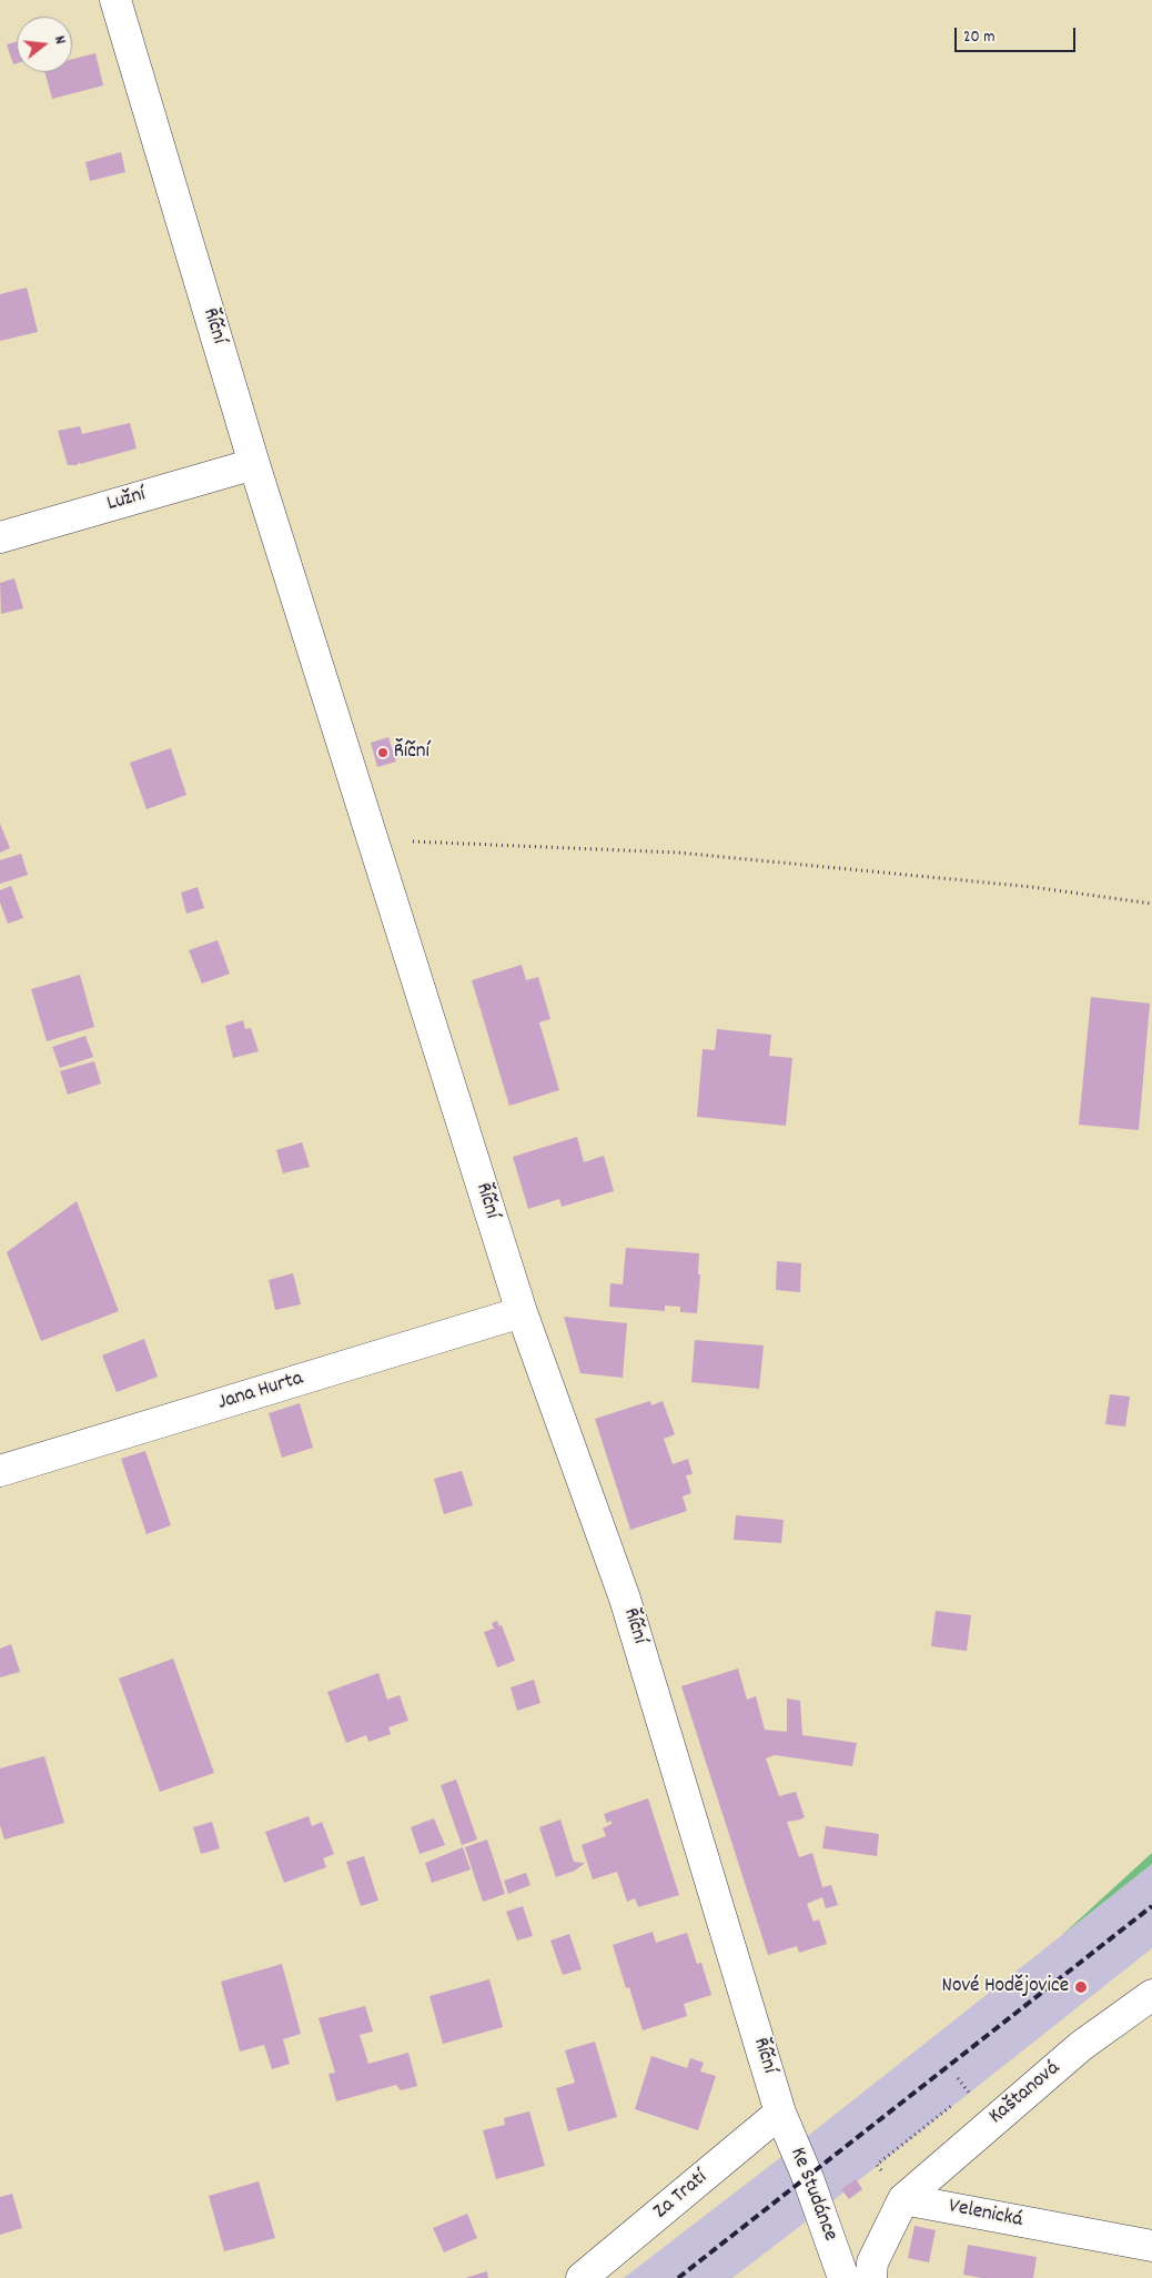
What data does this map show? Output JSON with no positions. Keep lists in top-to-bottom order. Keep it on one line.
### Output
{"streets":{"street":["Říční","Lužní","Jana Hurta","Kaštanová","Ke Studánce","Za Tratí","Velenická"]},"crossings":[["Říční","Lužní"],["Říční","Jana Hurta"],["Říční","Ke Studánce"],["Říční","Za Tratí"],["Kaštanová","Velenická"],["Ke Studánce","Za Tratí"]],"places":["Říční","Nové Hodějovice"],"scale_bar":"20 m","north":"right"}
